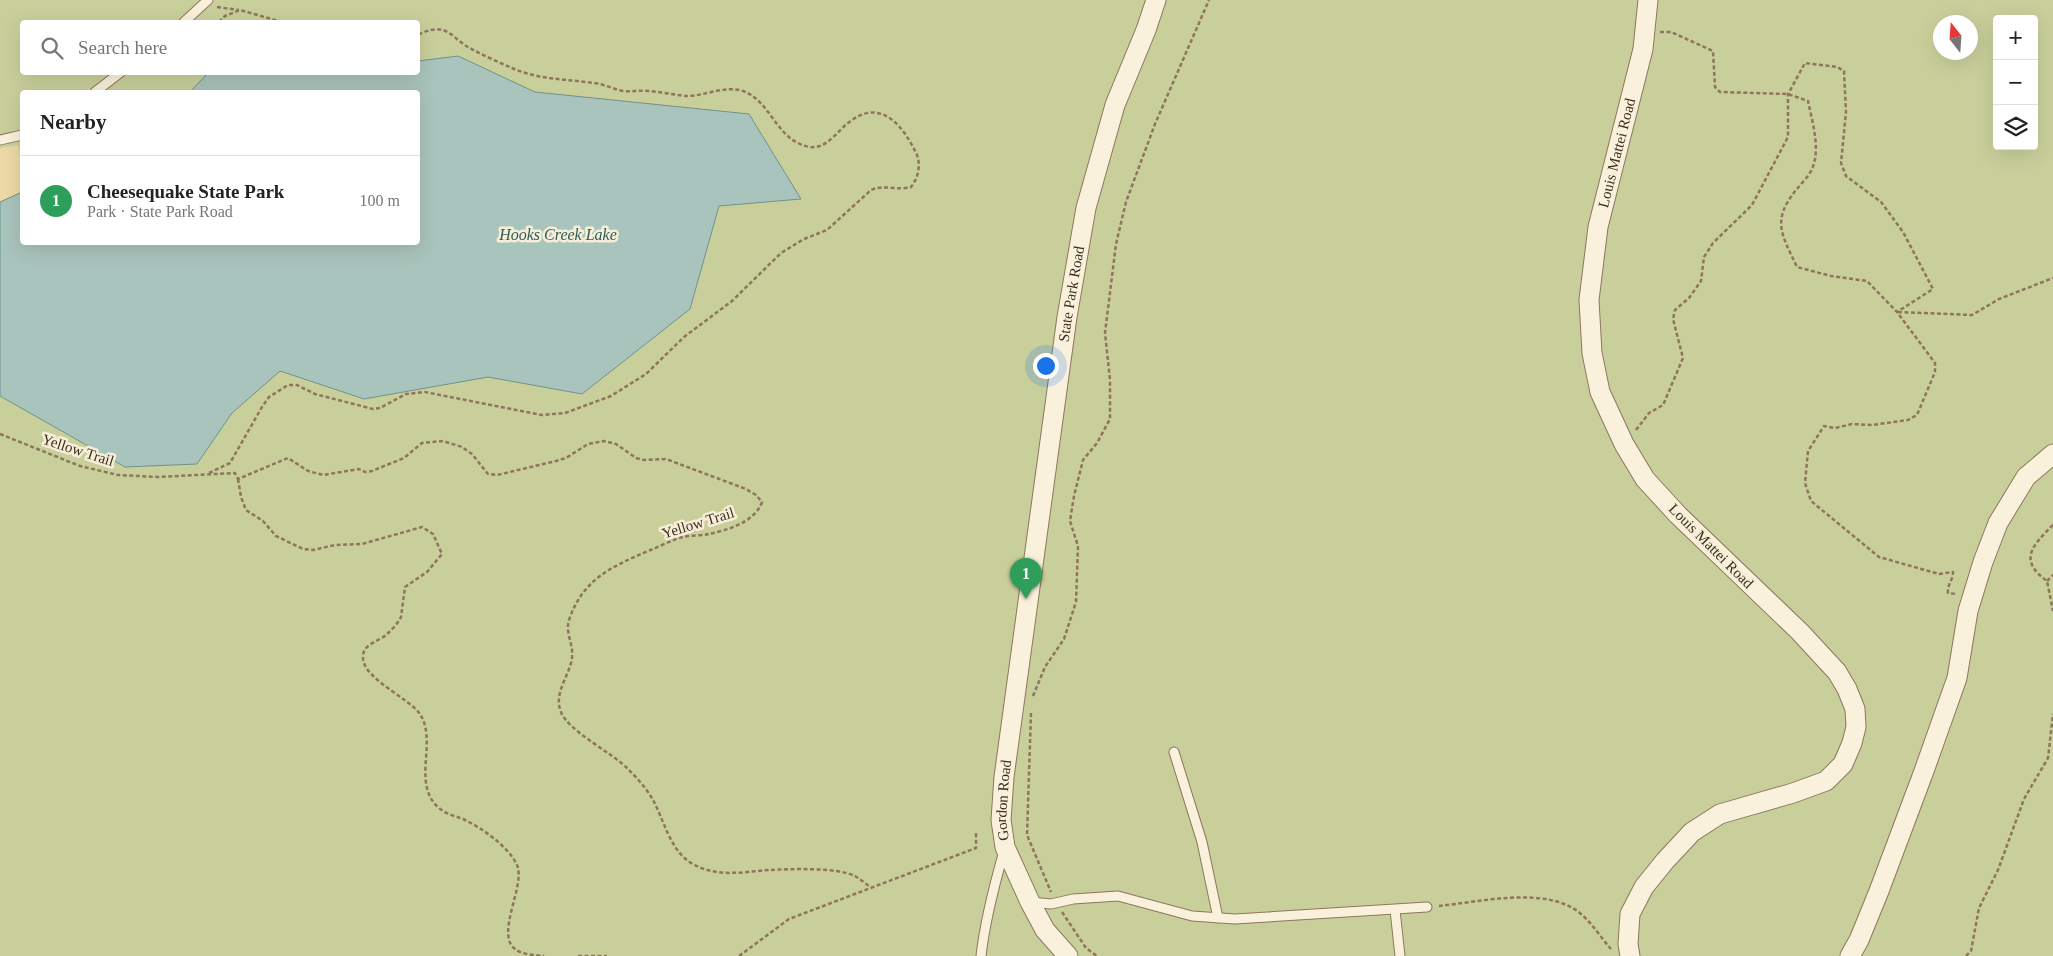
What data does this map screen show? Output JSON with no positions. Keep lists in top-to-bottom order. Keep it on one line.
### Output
{"streets":{"street":["Louis Mattei Road","State Park Road","Gordon Road"],"path":["Yellow Trail"]},"crossings":[["State Park Road","Gordon Road"]],"water":["Hooks Creek Lake"],"north":"top","page":{"map_buttons":["+","−"],"search":"Search here","heading":"Nearby","list":[{"mark":"1","name":"Cheesequake State Park","note":"Park · State Park Road","value":"100 m"}],"pins":"1"}}
